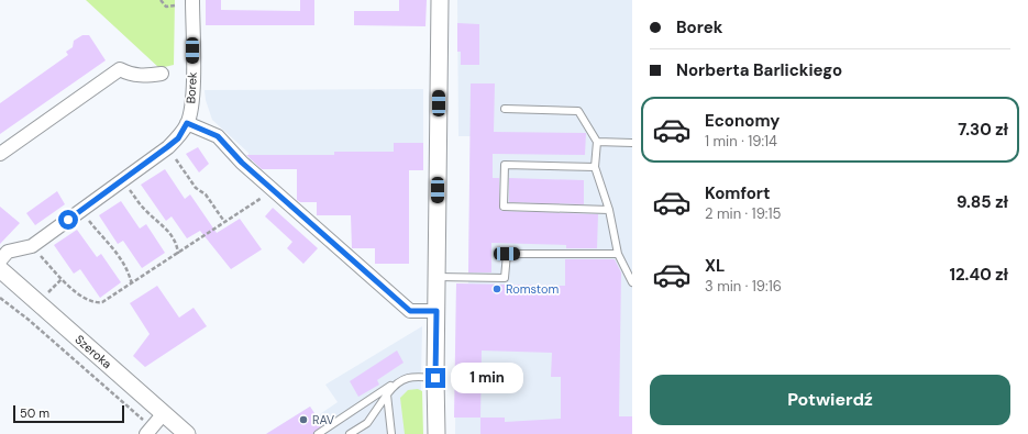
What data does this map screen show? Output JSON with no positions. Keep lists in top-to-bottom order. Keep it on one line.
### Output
{"streets":{"street":["Borek","Szeroka"]},"places":["Romstom","RAV"],"scale_bar":"50 m","page":{"banner":["Borek","Norberta Barlickiego"],"list":[{"name":"Economy","note":"1 min · 19:14","value":"7.30 zł"},{"name":"Komfort","note":"2 min · 19:15","value":"9.85 zł"},{"name":"XL","note":"3 min · 19:16","value":"12.40 zł"}],"bubble":"1 min","buttons":"Potwierdź","scale":"50 m"}}
